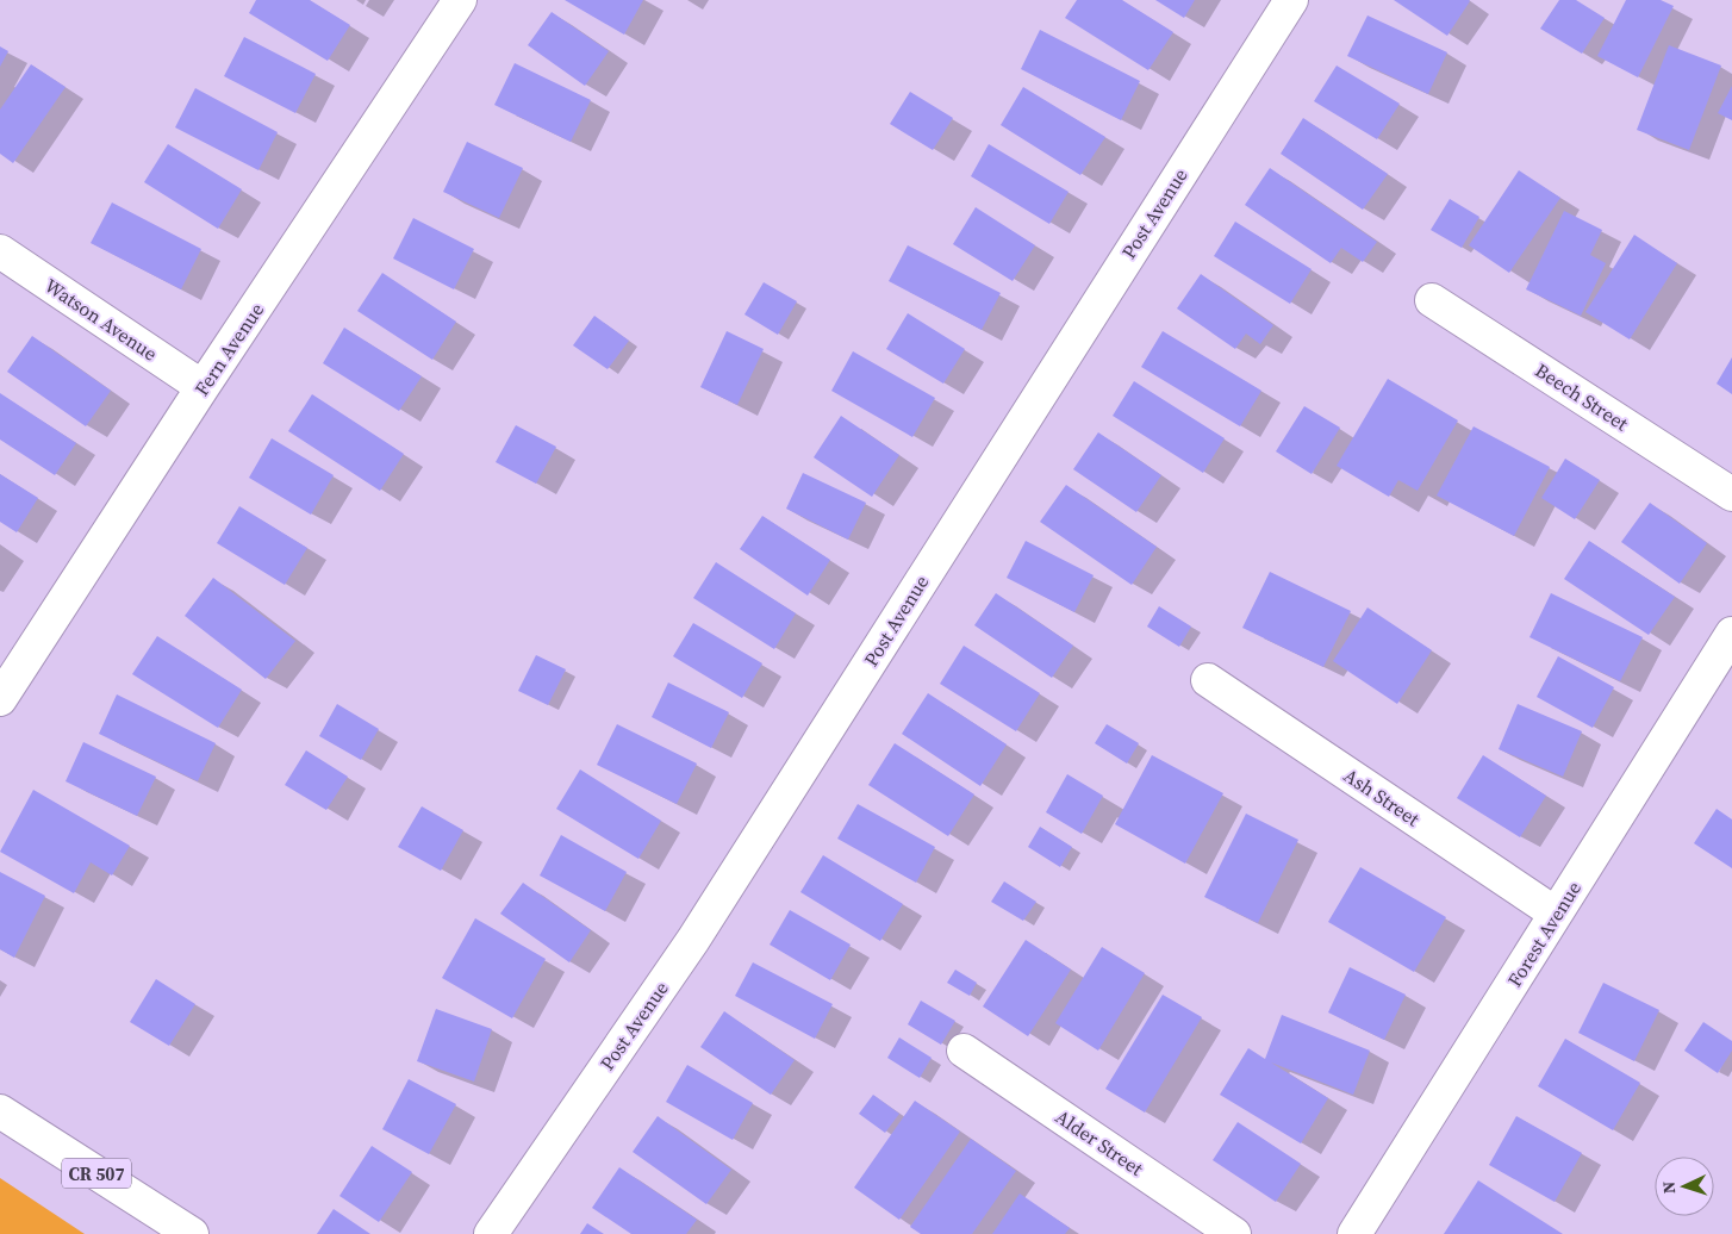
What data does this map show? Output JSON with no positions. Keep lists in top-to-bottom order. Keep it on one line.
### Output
{"streets":{"street":["Post Avenue","Watson Avenue","Fern Avenue","Beech Street","Ash Street","Forest Avenue","Alder Street","CR 507"]},"crossings":[["Watson Avenue","Fern Avenue"],["Ash Street","Forest Avenue"]],"north":"left"}
